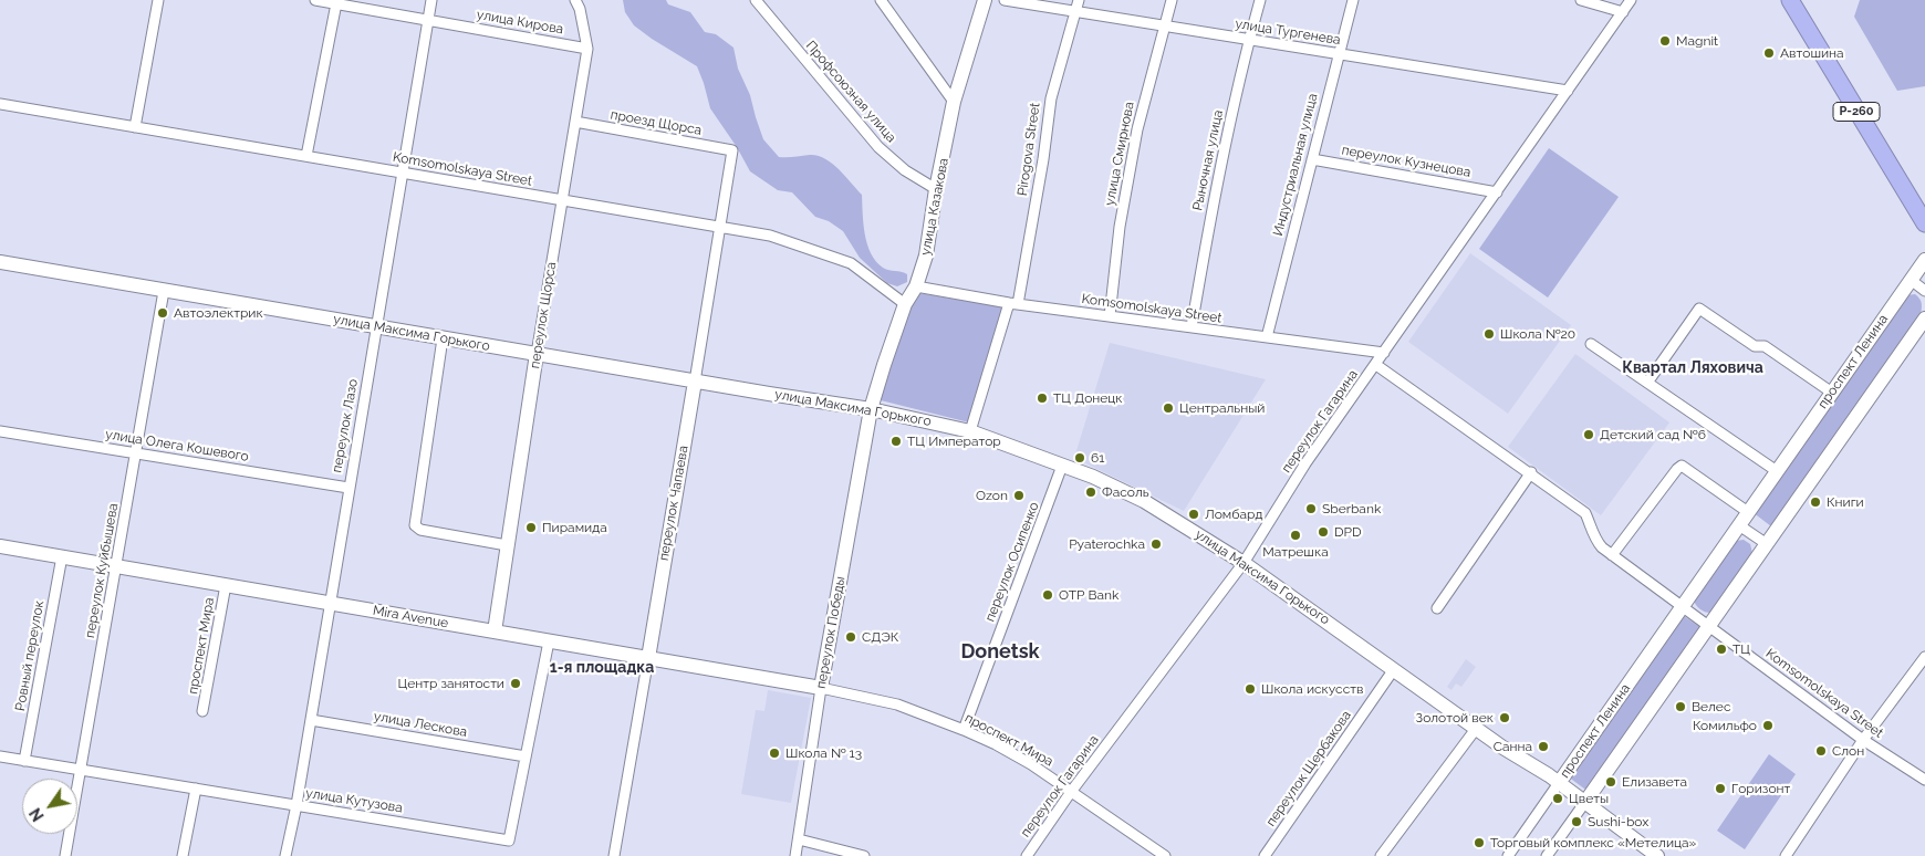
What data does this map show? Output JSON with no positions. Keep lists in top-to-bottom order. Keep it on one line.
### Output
{"streets":{"highway":["Р-260"],"main road":["улица Казакова","переулок Щорса","улица Максима Горького","проспект Ленина","переулок Чапаева","Mira Avenue","переулок Победы"],"street":["улица Кирова","улица Тургенева","Профсоюзная улица","проезд Щорса","Pirogova Street","улица Смирнова","Рыночная улица","переулок Кузнецова","Индустриальная улица","Komsomolskaya Street","переулок Гагарина","переулок Лазо","улица Олега Кошевого","переулок Осипенко","переулок Куйбышева","проспект Мира","Ровный переулок","улица Лескова","переулок Щербакова","улица Кутузова"]},"crossings":[["улица Кирова","переулок Щорса"],["улица Кирова","переулок Лазо"],["улица Тургенева","Pirogova Street"],["улица Тургенева","улица Смирнова"],["улица Тургенева","Рыночная улица"],["улица Тургенева","Индустриальная улица"],["улица Тургенева","переулок Гагарина"],["Профсоюзная улица","улица Казакова"],["проезд Щорса","переулок Щорса"],["проезд Щорса","переулок Чапаева"],["Pirogova Street","Komsomolskaya Street"],["Pirogova Street","улица Максима Горького"],["улица Смирнова","Komsomolskaya Street"],["Рыночная улица","Komsomolskaya Street"],["переулок Кузнецова","Индустриальная улица"],["переулок Кузнецова","переулок Гагарина"],["Индустриальная улица","Komsomolskaya Street"],["Komsomolskaya Street","улица Казакова"],["Komsomolskaya Street","переулок Щорса"],["Komsomolskaya Street","переулок Гагарина"],["Komsomolskaya Street","переулок Лазо"],["Komsomolskaya Street","переулок Чапаева"],["улица Казакова","улица Максима Горького"],["улица Казакова","переулок Победы"],["переулок Щорса","улица Максима Горького"],["переулок Щорса","Mira Avenue"],["улица Максима Горького","проспект Ленина"],["улица Максима Горького","переулок Гагарина"],["улица Максима Горького","переулок Лазо"],["улица Максима Горького","переулок Чапаева"],["улица Максима Горького","переулок Осипенко"],["улица Максима Горького","переулок Куйбышева"],["улица Максима Горького","переулок Победы"],["улица Максима Горького","переулок Щербакова"],["переулок Гагарина","проспект Мира"],["переулок Лазо","улица Олега Кошевого"],["переулок Лазо","Mira Avenue"],["переулок Лазо","улица Лескова"],["переулок Лазо","улица Кутузова"],["улица Олега Кошевого","переулок Куйбышева"],["переулок Чапаева","Mira Avenue"],["переулок Осипенко","проспект Мира"],["переулок Куйбышева","Mira Avenue"],["переулок Куйбышева","улица Кутузова"],["Mira Avenue","переулок Победы"],["Mira Avenue","проспект Мира"],["Mira Avenue","Ровный переулок"],["переулок Победы","проспект Мира"],["Ровный переулок","улица Кутузова"],["улица Лескова","улица Кутузова"]],"districts":["Квартал Ляховича","Donetsk","1-я площадка"],"places":["Magnit","Автошина","Автоэлектрик","Школа №20","ТЦ Донецк","Центральный","Детский сад №6","ТЦ Император","61","Фасоль","Ozon","Книги","Sberbank","Ломбард","Пирамида","DPD","Матрешка","Pyaterochka","OTP Bank","СДЭК","ТЦ","Центр занятости","Школа искусств","Велес","Золотой век","Комильфо","Санна","Слон","Школа № 13","Елизавета","Горизонт","Цветы","Sushi-box","Торговый комплекс «Метелица»"],"north":"bottom left"}
